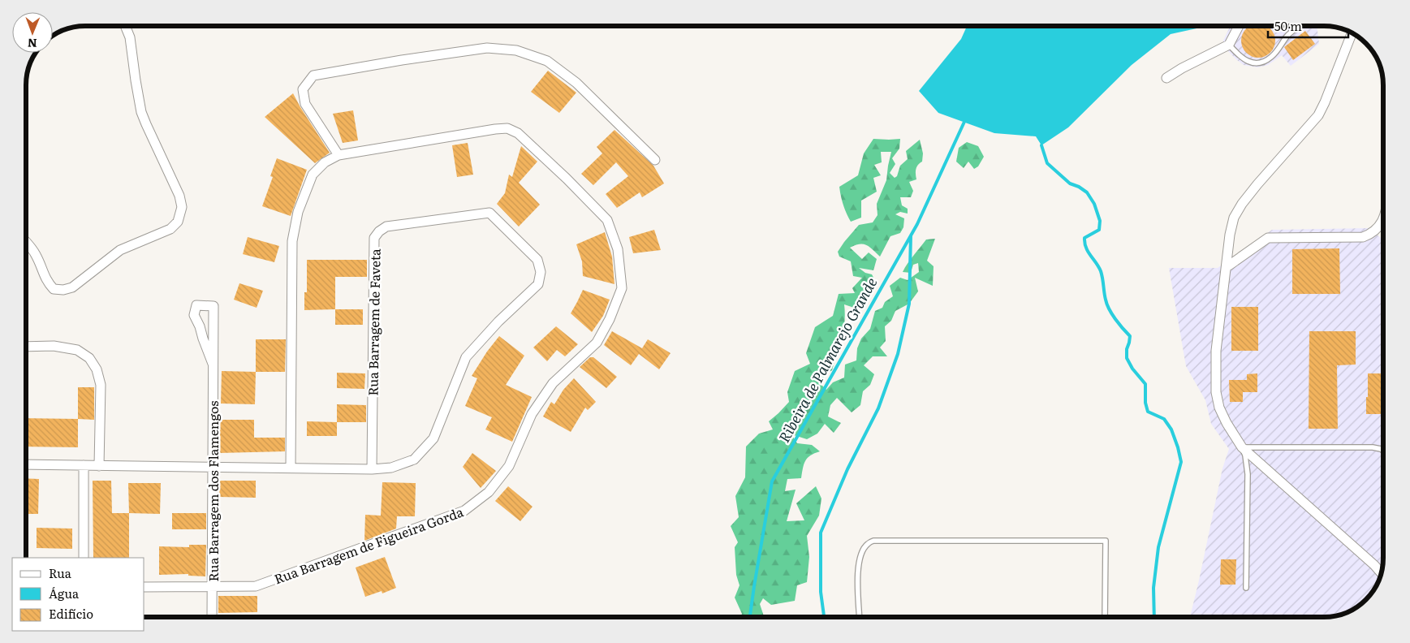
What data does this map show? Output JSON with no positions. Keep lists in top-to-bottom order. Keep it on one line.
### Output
{"streets":{"street":["Rua Barragem de Faveta","Rua Barragem dos Flamengos","Rua Barragem de Figueira Gorda"]},"crossings":[["Rua Barragem de Faveta","Rua Barragem dos Flamengos"],["Rua Barragem de Faveta","Rua Barragem de Figueira Gorda"],["Rua Barragem dos Flamengos","Rua Barragem de Figueira Gorda"]],"water":["Ribeira de Palmarejo Grande"],"legend":["Rua","Água","Edifício"],"scale_bar":"50 m","north":"bottom"}
